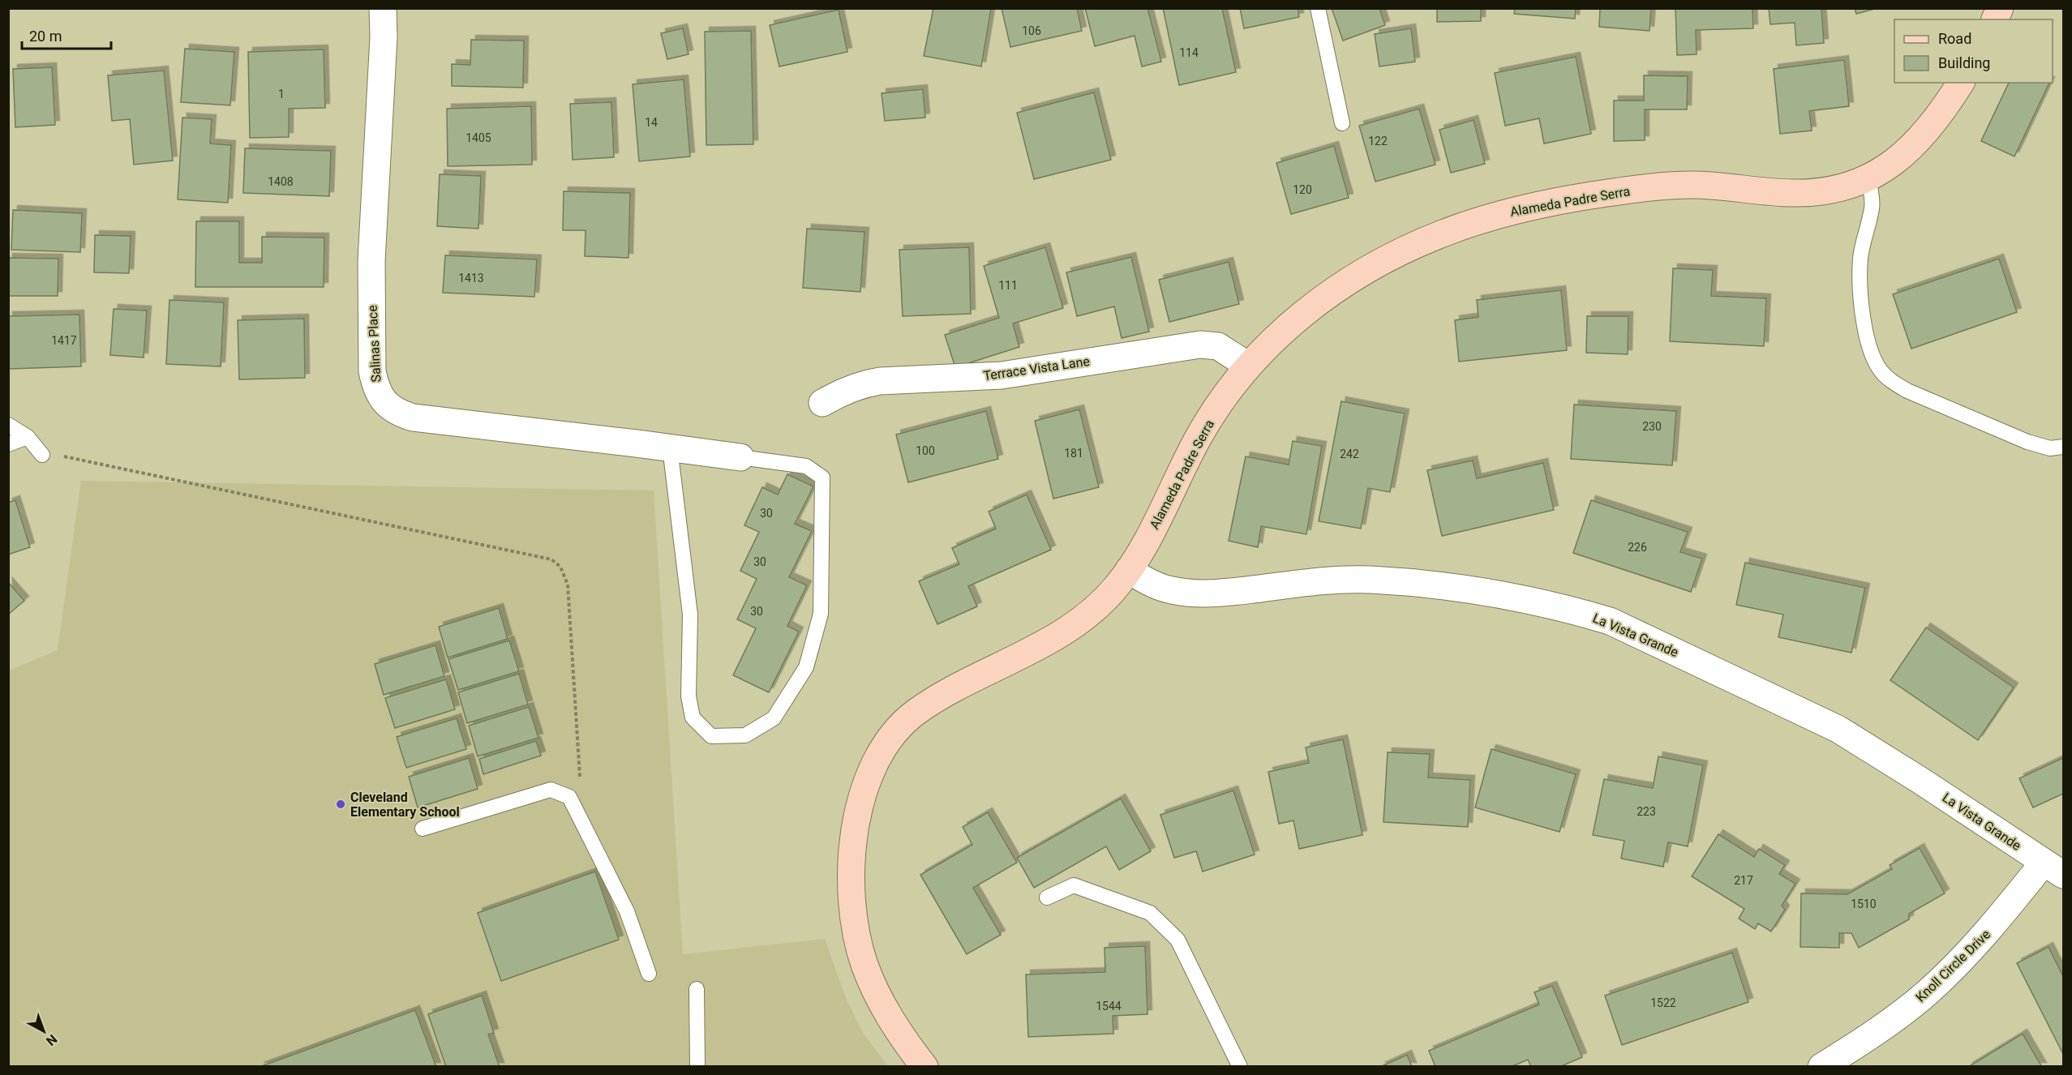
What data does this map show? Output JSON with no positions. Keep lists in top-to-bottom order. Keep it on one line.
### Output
{"streets":{"street":["Alameda Padre Serra","Salinas Place","Terrace Vista Lane","La Vista Grande","Knoll Circle Drive"]},"crossings":[["Alameda Padre Serra","Terrace Vista Lane"],["Alameda Padre Serra","La Vista Grande"],["La Vista Grande","Knoll Circle Drive"]],"places":["Cleveland Elementary School"],"house_numbers":["106","114","1","14","1405","122","1408","120","1413","111","1417","230","100","181","242","30","226","30","30","223","217","1510","1522","1544"],"legend":["Road","Building"],"scale_bar":"20 m","north":"bottom right"}
